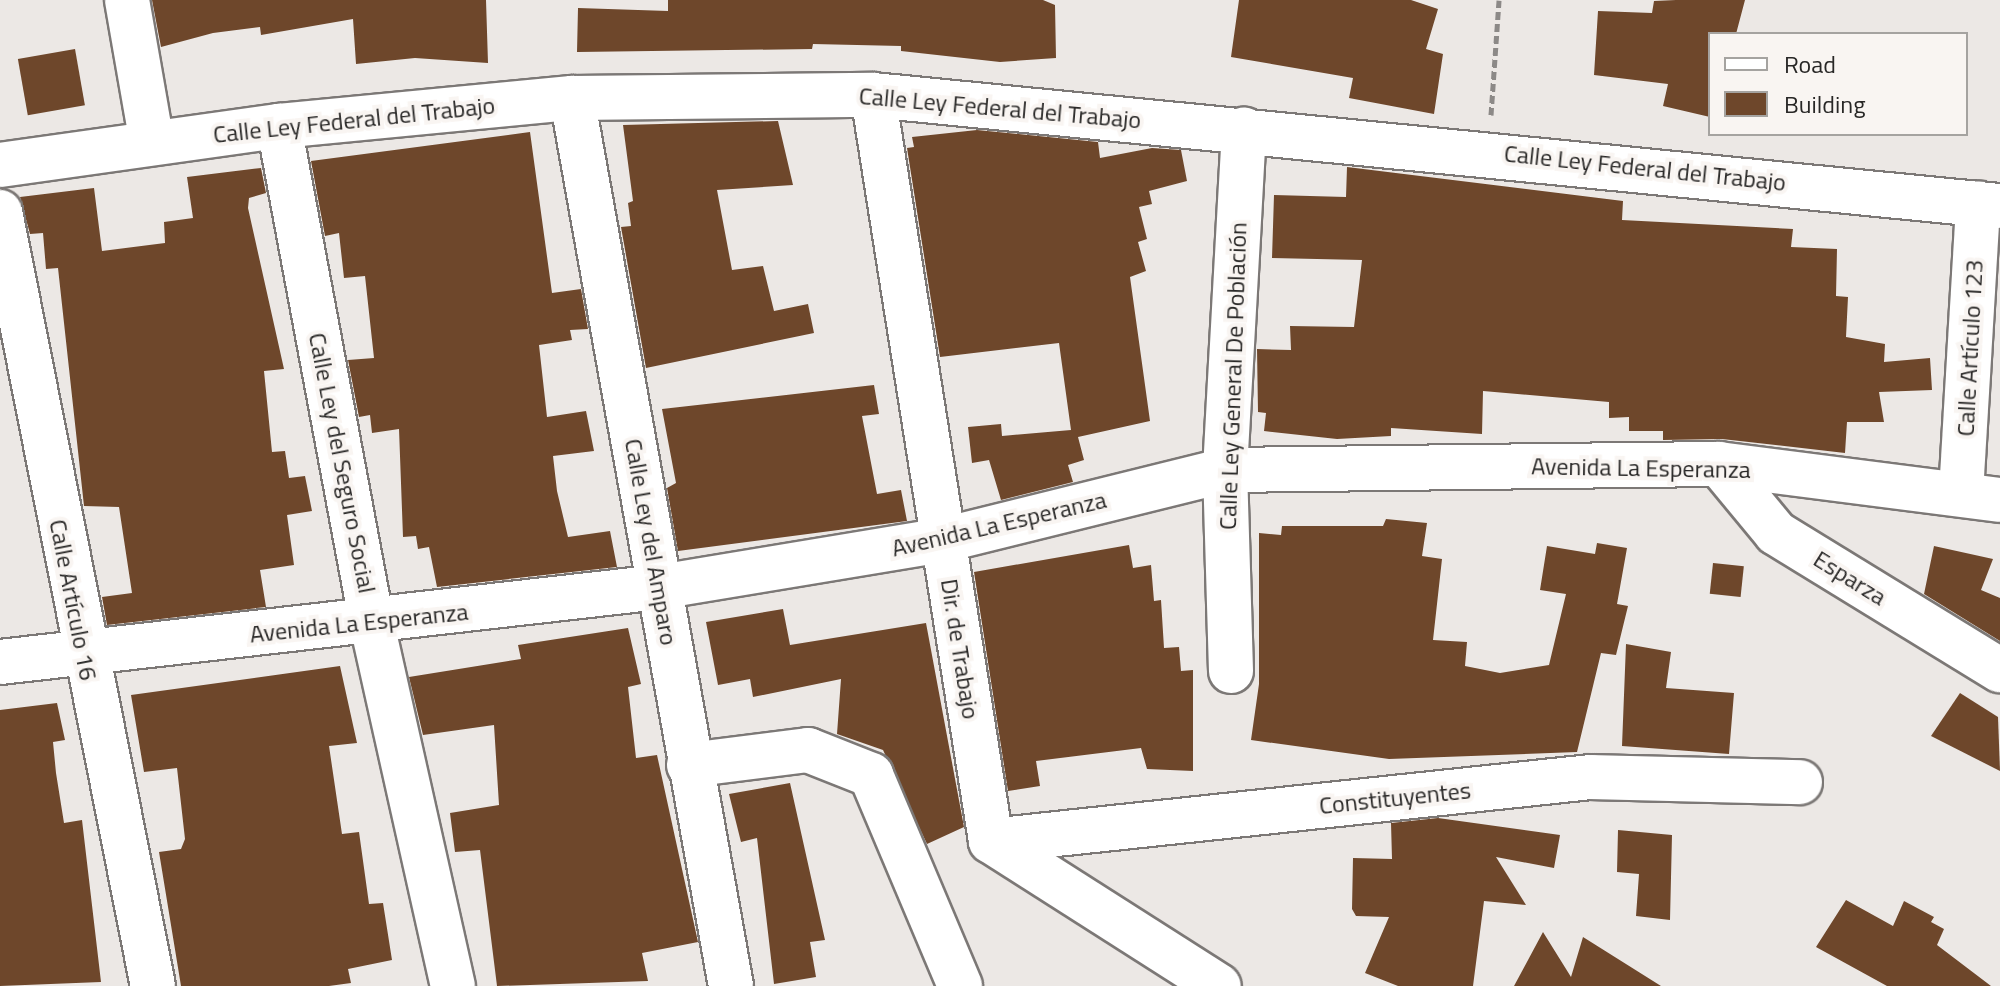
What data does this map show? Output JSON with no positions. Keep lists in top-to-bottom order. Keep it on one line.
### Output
{"streets":{"street":["Calle Ley Federal del Trabajo","Calle Artículo 123","Calle Ley General De Población","Calle Ley del Seguro Social","Avenida La Esperanza","Calle Ley del Amparo","Esparza","Calle Artículo 16","Dir. de Trabajo","Constituyentes"]},"crossings":[["Calle Ley Federal del Trabajo","Calle Artículo 123"],["Calle Ley Federal del Trabajo","Calle Ley General De Población"],["Calle Ley Federal del Trabajo","Calle Ley del Seguro Social"],["Calle Ley Federal del Trabajo","Calle Ley del Amparo"],["Calle Ley Federal del Trabajo","Dir. de Trabajo"],["Calle Artículo 123","Avenida La Esperanza"],["Calle Ley General De Población","Avenida La Esperanza"],["Calle Ley del Seguro Social","Avenida La Esperanza"],["Avenida La Esperanza","Calle Ley del Amparo"],["Avenida La Esperanza","Esparza"],["Avenida La Esperanza","Calle Artículo 16"],["Avenida La Esperanza","Dir. de Trabajo"],["Dir. de Trabajo","Constituyentes"]],"legend":["Road","Building"]}
